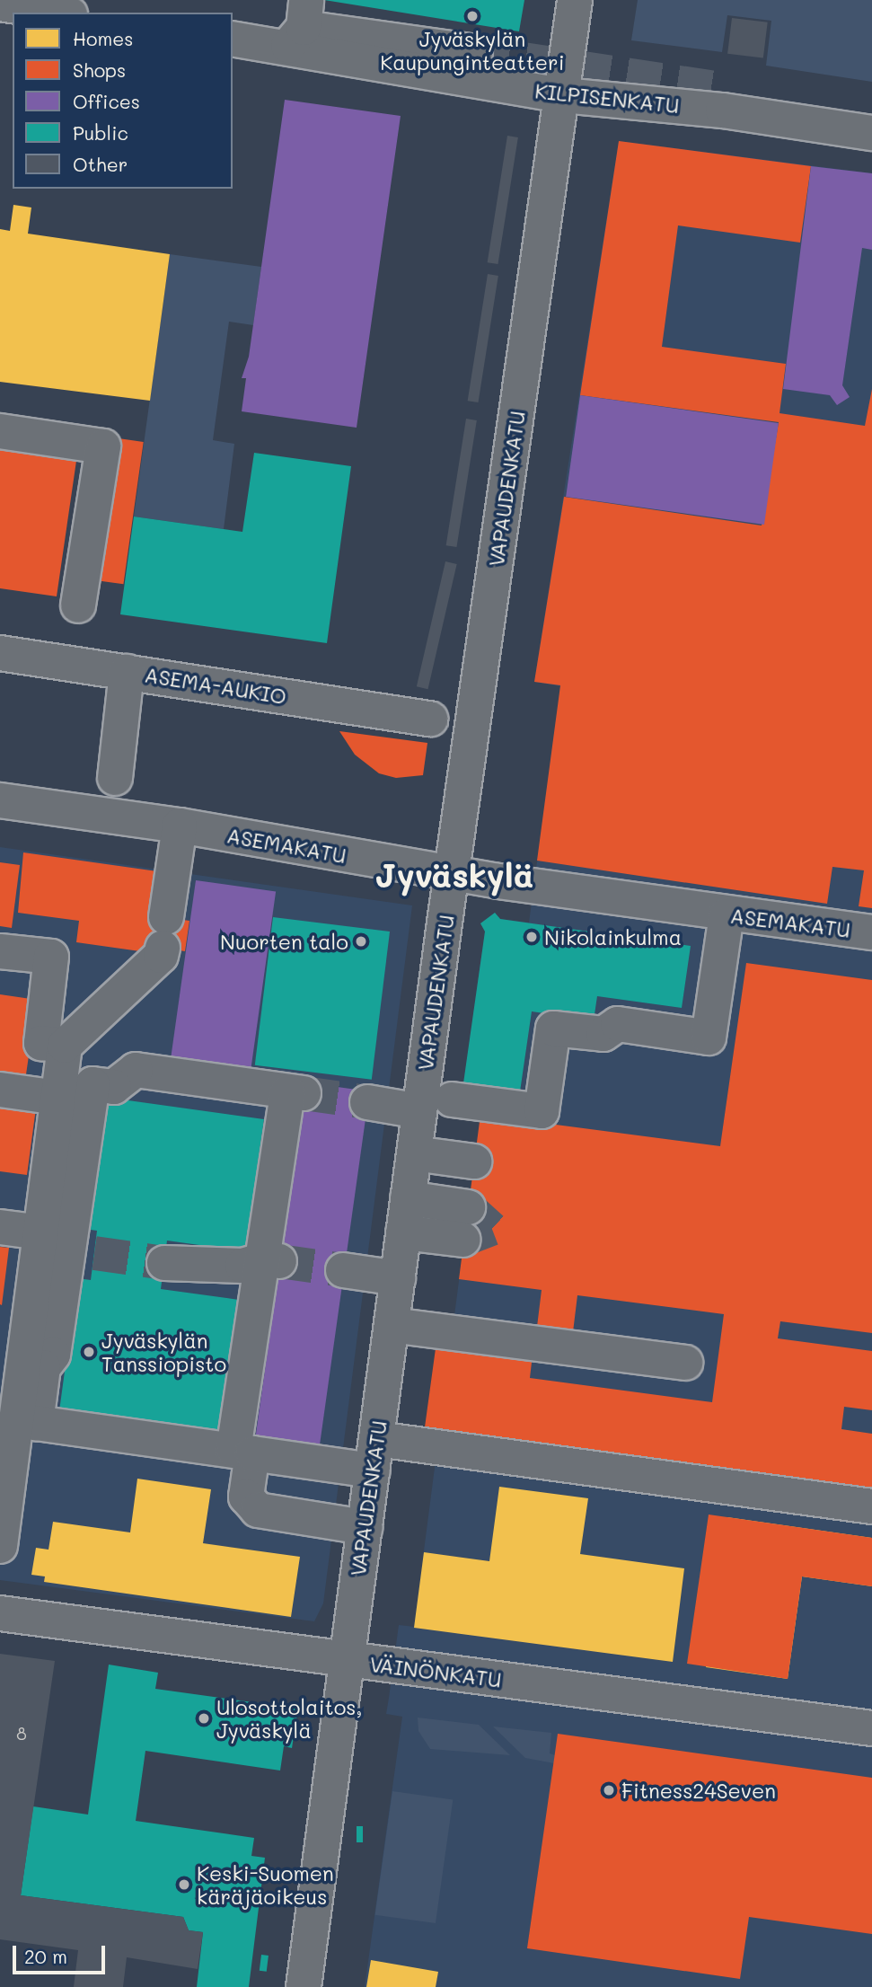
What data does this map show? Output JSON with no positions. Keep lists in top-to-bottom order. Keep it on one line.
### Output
{"streets":{"street":["KILPISENKATU","VAPAUDENKATU","ASEMA-AUKIO","ASEMAKATU","VÄINÖNKATU"]},"crossings":[["KILPISENKATU","VAPAUDENKATU"],["VAPAUDENKATU","ASEMAKATU"],["VAPAUDENKATU","VÄINÖNKATU"]],"districts":["Jyväskylä"],"places":["Jyväskylän Kaupunginteatteri","Nikolainkulma","Nuorten talo","Jyväskylän Tanssiopisto","Ulosottolaitos, Jyväskylä","Fitness24Seven","Keski-Suomen käräjäoikeus"],"house_numbers":["8"],"legend":["Homes","Shops","Offices","Public","Other"],"scale_bar":"20 m"}
